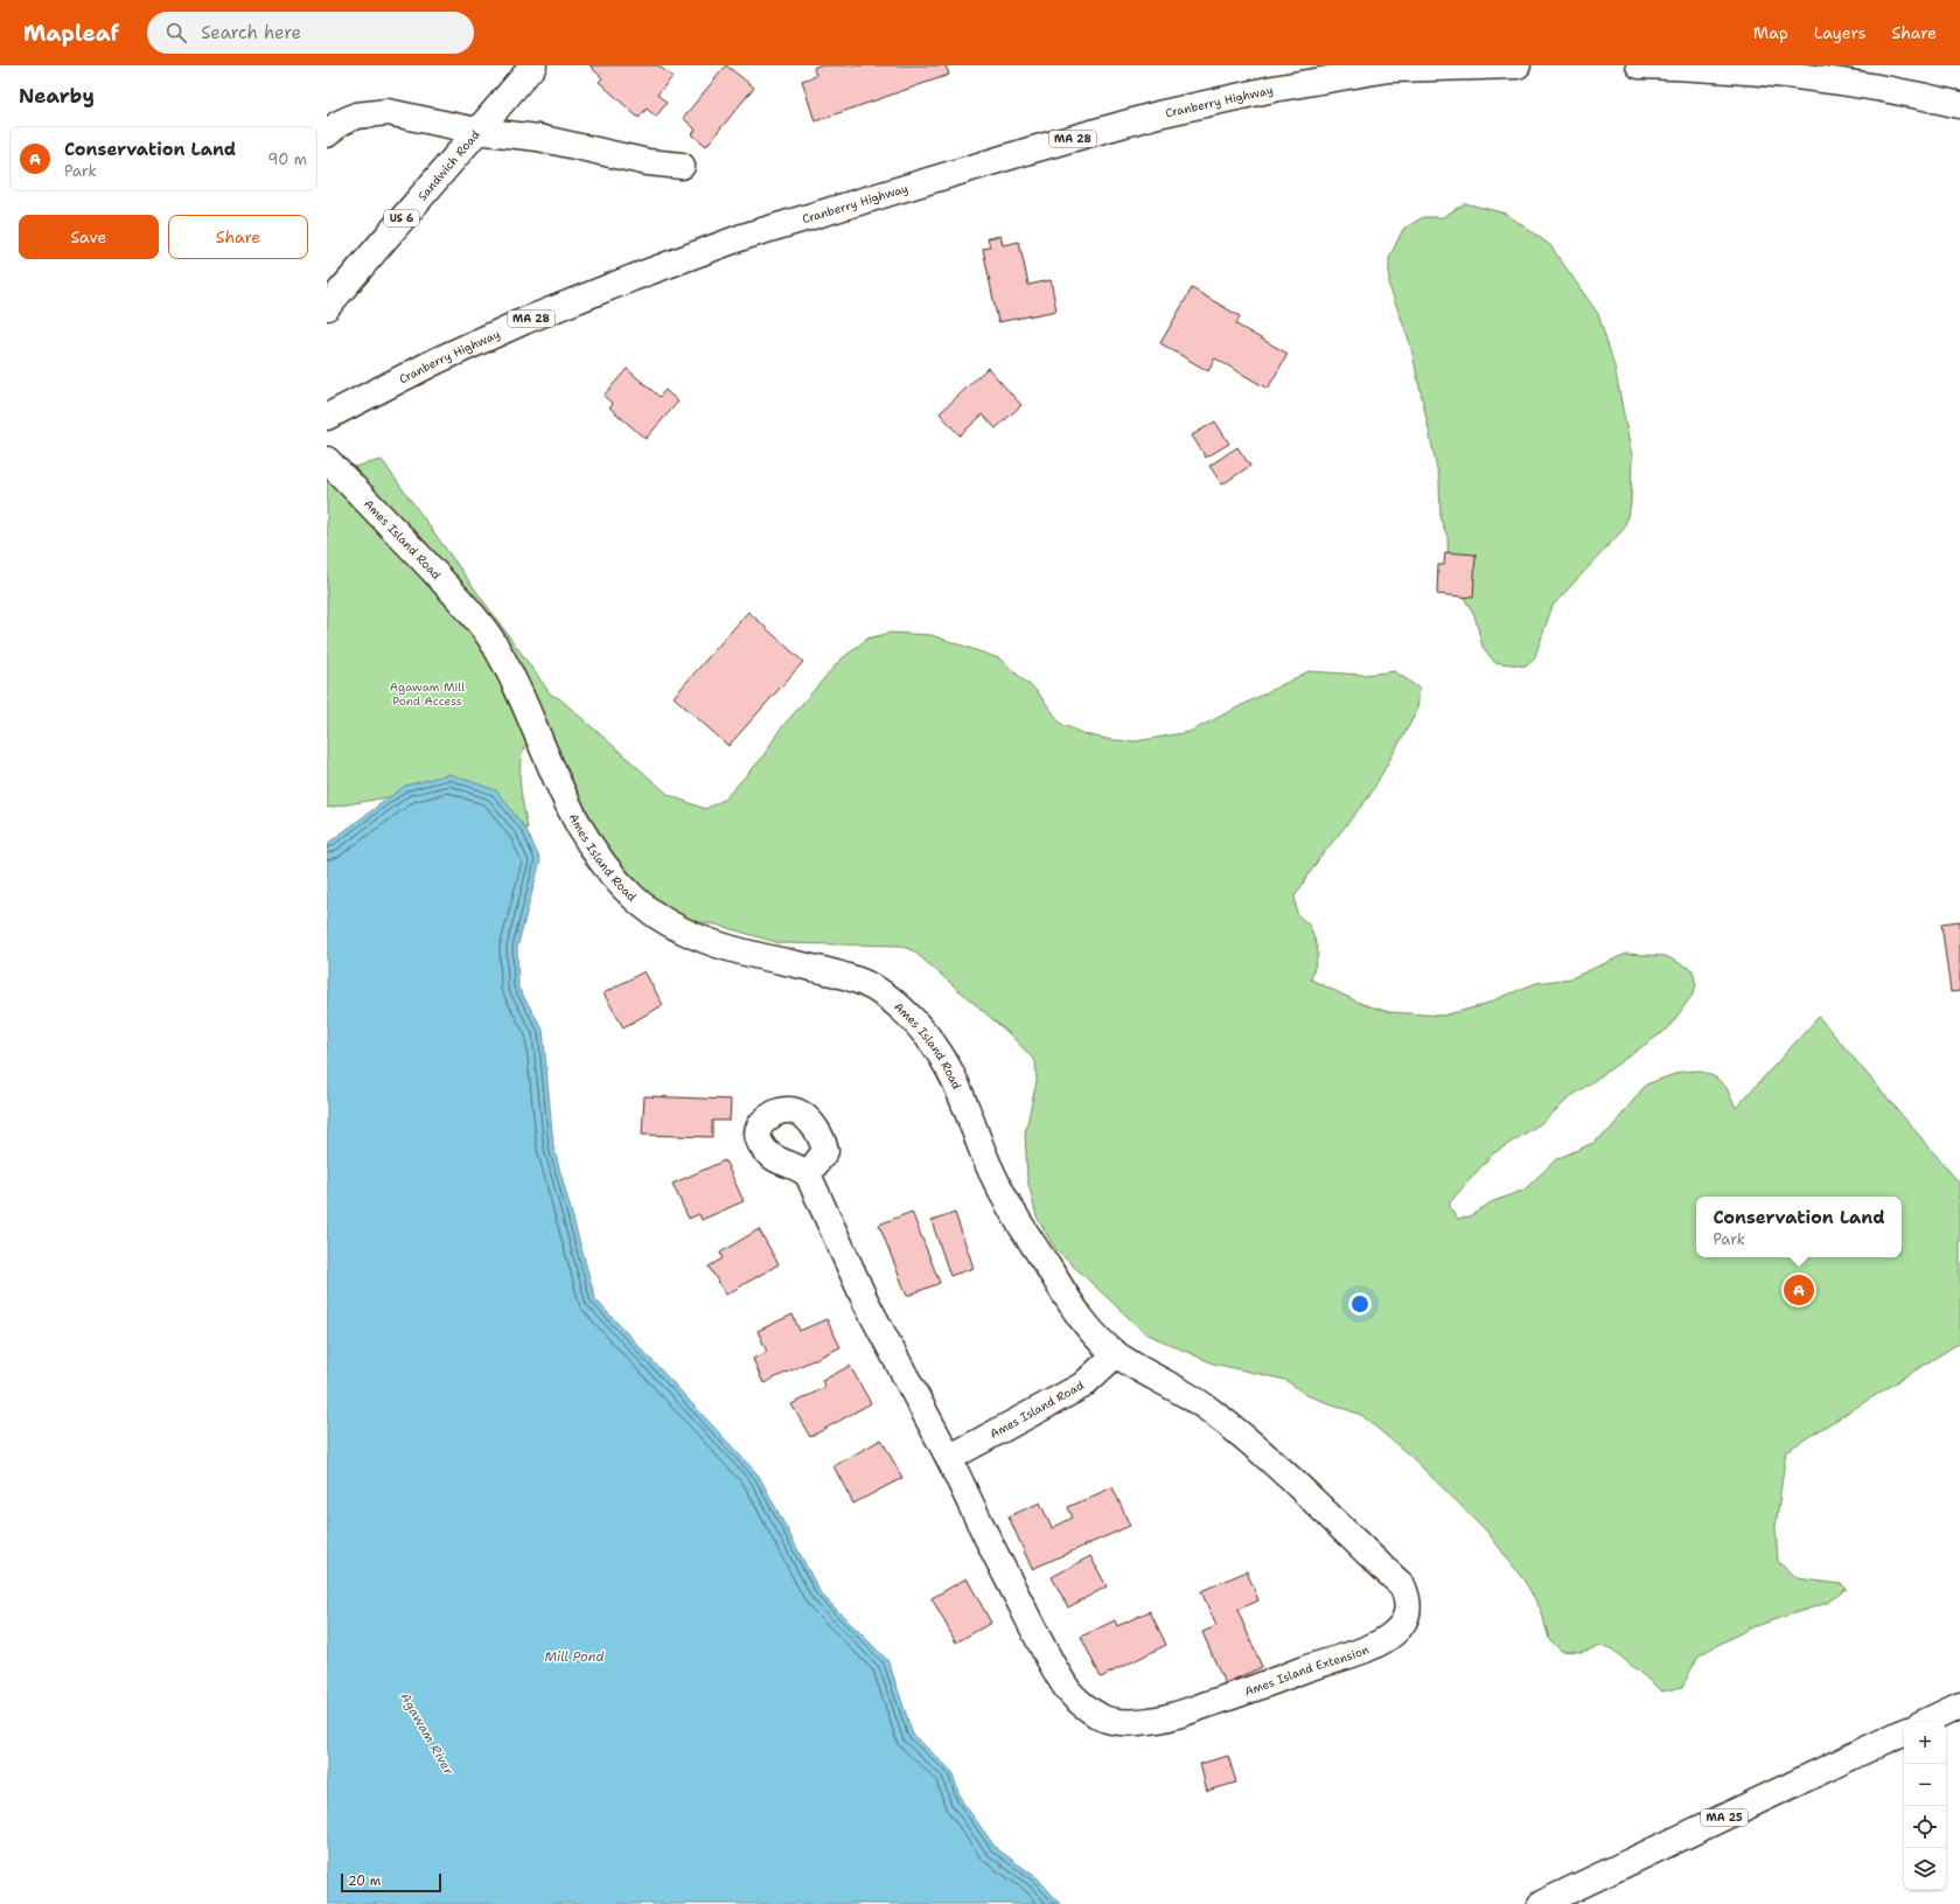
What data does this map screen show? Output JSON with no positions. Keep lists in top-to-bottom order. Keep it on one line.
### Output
{"streets":{"main road":["Cranberry Highway","MA 28","Sandwich Road","US 6","Ames Island Road","Ames Island Extension","MA 25"]},"crossings":[["Ames Island Road","Ames Island Extension"]],"water":["Mill Pond","Agawam River"],"parks":["Agawam Mill Pond Access"],"scale_bar":"20 m","page":{"header":"Mapleaf","search":"Search here","nav":["Map","Layers","Share"],"heading":"Nearby","list":[{"mark":"A","name":"Conservation Land","note":"Park","value":"90 m"}],"buttons":["Save","Share"],"popup":["Conservation Land","Park"],"pins":"A","map_buttons":["+","−"],"scale":"20 m"}}
